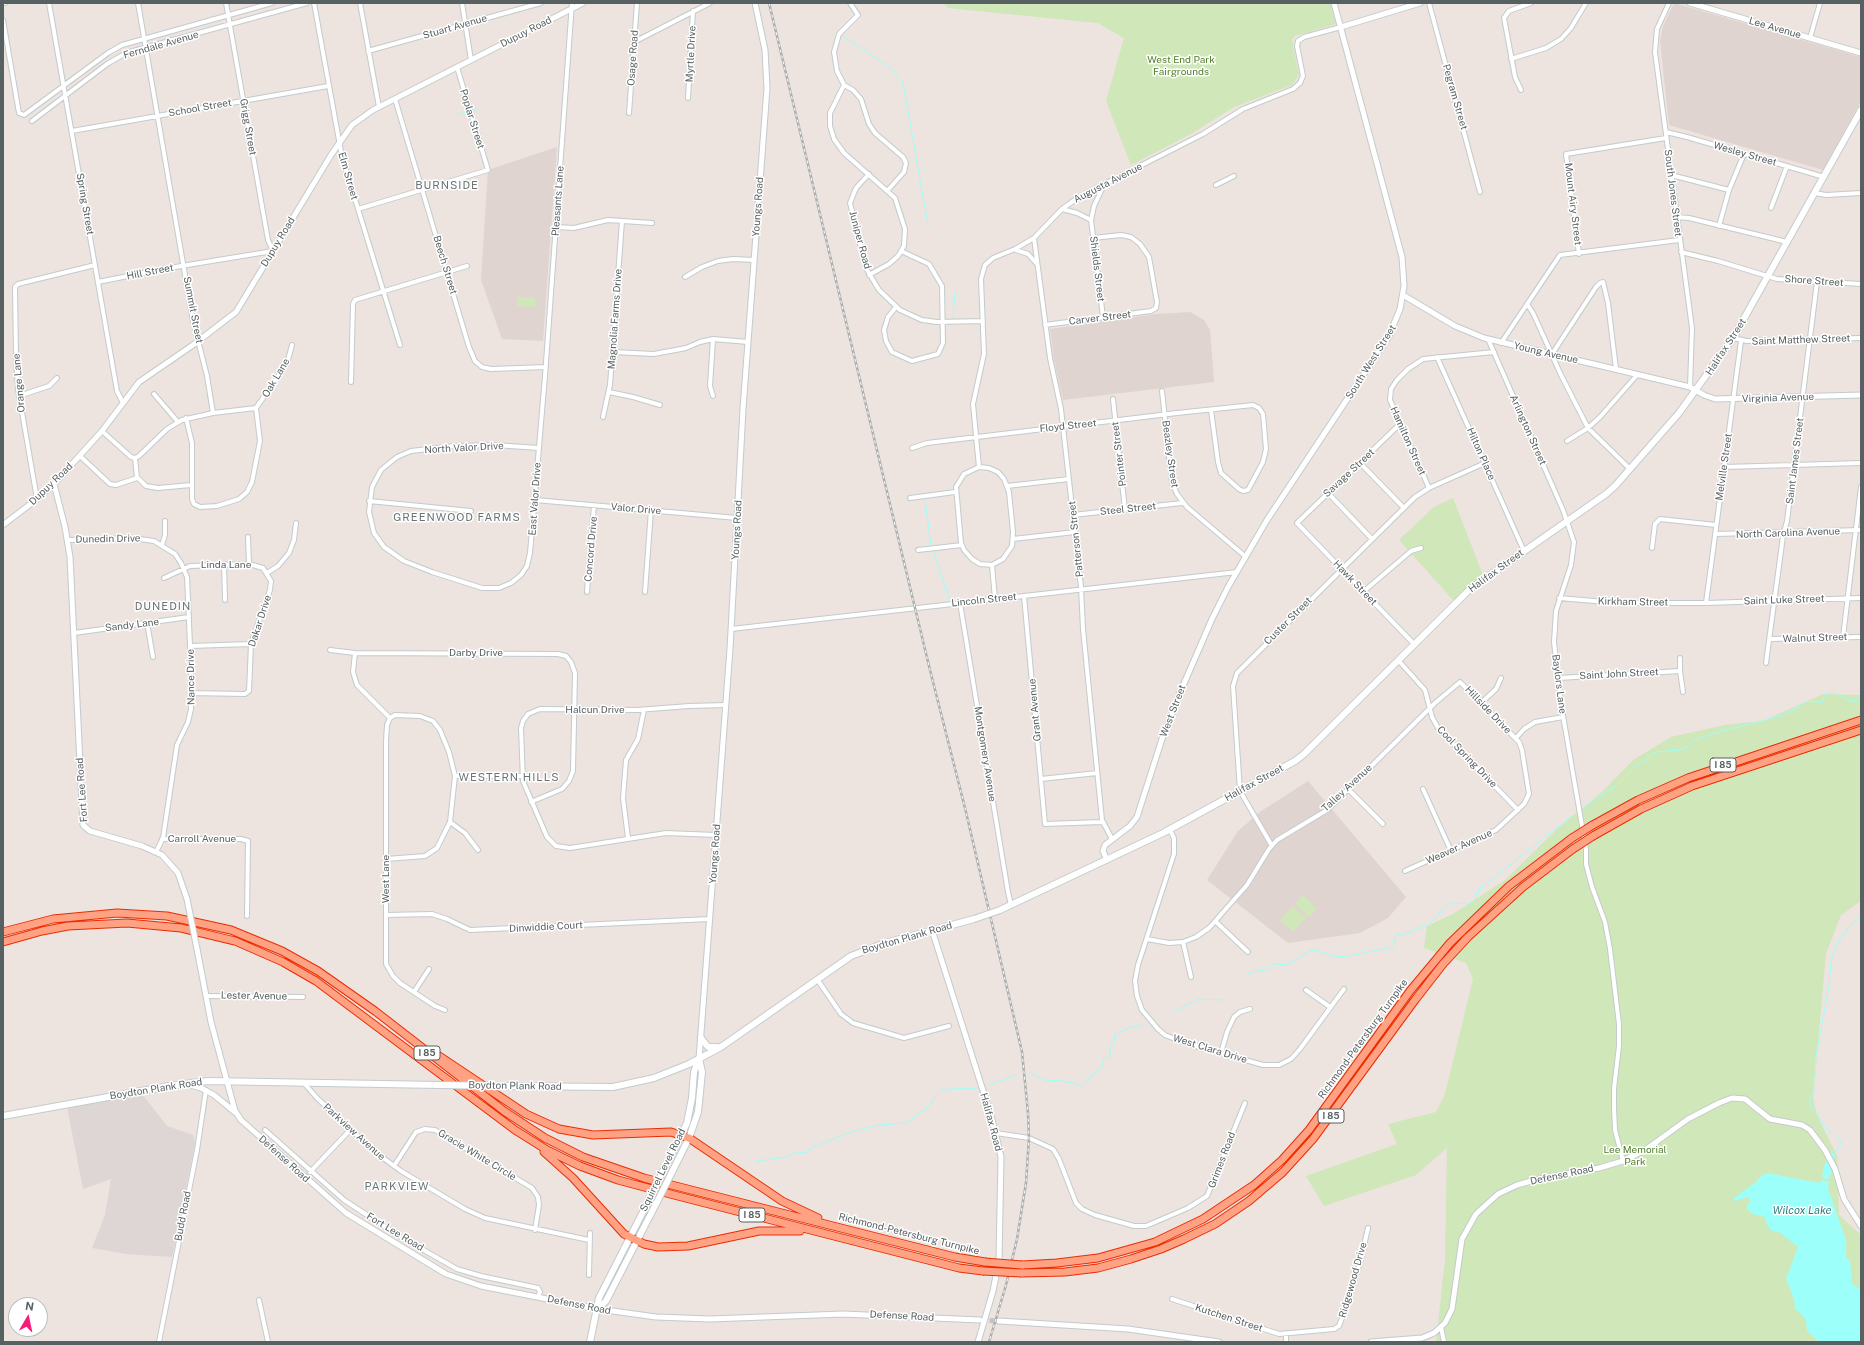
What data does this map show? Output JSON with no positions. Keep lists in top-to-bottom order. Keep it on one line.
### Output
{"streets":{"highway":["I 85","Richmond-Petersburg Turnpike"],"main road":["Halifax Street","Boydton Plank Road","Squirrel Level Road"],"street":["Stuart Avenue","Lee Avenue","Dupuy Road","Ferndale Avenue","Myrtle Drive","Osage Road","Pegram Street","School Street","Poplar Street","Grigg Street","Wesley Street","Elm Street","Augusta Avenue","South Jones Street","Pleasants Lane","Spring Street","Mount Airy Street","Youngs Road","Juniper Road","Beech Street","Shields Street","Hill Street","Shore Street","Summit Street","Carver Street","Magnolia Farms Drive","Saint Matthew Street","Young Avenue","South West Street","Oak Lane","Orange Lane","Virginia Avenue","Floyd Street","Arlington Street","Hamilton Street","North Valor Drive","Pointer Street","Beazley Street","Hilton Place","Saint James Street","Melville Street","Savage Street","East Valor Drive","Valor Drive","Steel Street","North Carolina Avenue","Dunedin Drive","Patterson Street","Concord Drive","Linda Lane","Hawk Street","Lincoln Street","Saint Luke Street","Kirkham Street","Dakar Drive","Custer Street","Sandy Lane","Walnut Street","Darby Drive","Saint John Street","Nance Drive","Baylors Lane","Halcun Drive","Grant Avenue","Hillside Drive","West Street","Montgomery Avenue","Cool Spring Drive","Talley Avenue","Fort Lee Road","Carroll Avenue","Weaver Avenue","West Lane","Dinwiddie Court","Lester Avenue","West Clara Drive","Halifax Road","Parkview Avenue","Gracie White Circle","Defense Road","Grimes Road","Budd Road","Ridgewood Drive","Kutchen Street"]},"crossings":[["Dupuy Road","Poplar Street"],["Dupuy Road","Grigg Street"],["Dupuy Road","Elm Street"],["Dupuy Road","Pleasants Lane"],["Dupuy Road","Spring Street"],["Dupuy Road","Beech Street"],["Dupuy Road","Hill Street"],["Dupuy Road","Summit Street"],["Dupuy Road","Orange Lane"],["Dupuy Road","Fort Lee Road"],["Ferndale Avenue","Grigg Street"],["Ferndale Avenue","Spring Street"],["Ferndale Avenue","Summit Street"],["School Street","Grigg Street"],["School Street","Elm Street"],["School Street","Spring Street"],["School Street","Summit Street"],["Poplar Street","Beech Street"],["Grigg Street","Hill Street"],["Wesley Street","South Jones Street"],["Wesley Street","Halifax Street"],["Augusta Avenue","Juniper Road"],["Augusta Avenue","Shields Street"],["Augusta Avenue","South West Street"],["Augusta Avenue","Floyd Street"],["Augusta Avenue","Patterson Street"],["South Jones Street","Mount Airy Street"],["South Jones Street","Shore Street"],["South Jones Street","Young Avenue"],["Pleasants Lane","Beech Street"],["Pleasants Lane","East Valor Drive"],["Spring Street","Hill Street"],["Spring Street","Orange Lane"],["Youngs Road","Valor Drive"],["Youngs Road","Lincoln Street"],["Youngs Road","Halcun Drive"],["Youngs Road","Dinwiddie Court"],["Youngs Road","Boydton Plank Road"],["Youngs Road","Squirrel Level Road"],["Shields Street","Carver Street"],["Hill Street","Summit Street"],["Shore Street","Halifax Street"],["Shore Street","Saint James Street"],["Carver Street","Patterson Street"],["Saint Matthew Street","Saint James Street"],["Saint Matthew Street","Melville Street"],["Halifax Street","Young Avenue"],["Halifax Street","Virginia Avenue"],["Halifax Street","Arlington Street"],["Halifax Street","Hilton Place"],["Halifax Street","Hawk Street"],["Halifax Street","Custer Street"],["Halifax Street","Baylors Lane"],["Halifax Street","Montgomery Avenue"],["Halifax Street","Cool Spring Drive"],["Halifax Street","Boydton Plank Road"],["Halifax Street","West Clara Drive"],["Young Avenue","South West Street"],["Young Avenue","Virginia Avenue"],["Young Avenue","Arlington Street"],["South West Street","Beazley Street"],["South West Street","West Street"],["Virginia Avenue","Saint James Street"],["Virginia Avenue","Melville Street"],["Floyd Street","Pointer Street"],["Floyd Street","Beazley Street"],["Floyd Street","Patterson Street"],["Arlington Street","Hamilton Street"],["Arlington Street","Baylors Lane"],["Hamilton Street","Hilton Place"],["Hamilton Street","Savage Street"],["Hamilton Street","Custer Street"],["North Valor Drive","East Valor Drive"],["Pointer Street","Steel Street"],["Beazley Street","Steel Street"],["Beazley Street","West Street"],["Hilton Place","Custer Street"],["Saint James Street","North Carolina Avenue"],["Saint James Street","Saint Luke Street"],["Saint James Street","Walnut Street"],["Melville Street","North Carolina Avenue"],["Melville Street","Saint Luke Street"],["Melville Street","Kirkham Street"],["Savage Street","Hawk Street"],["East Valor Drive","Valor Drive"],["Valor Drive","Concord Drive"],["Steel Street","Patterson Street"],["Dunedin Drive","Linda Lane"],["Dunedin Drive","Nance Drive"],["Dunedin Drive","Fort Lee Road"],["Patterson Street","Lincoln Street"],["Patterson Street","Grant Avenue"],["Patterson Street","West Street"],["Linda Lane","Dakar Drive"],["Linda Lane","Nance Drive"],["Hawk Street","Custer Street"],["Lincoln Street","Grant Avenue"],["Lincoln Street","West Street"],["Lincoln Street","Montgomery Avenue"],["Saint Luke Street","Kirkham Street"],["Kirkham Street","Baylors Lane"],["Dakar Drive","Nance Drive"],["Custer Street","Talley Avenue"],["Sandy Lane","Nance Drive"],["Sandy Lane","Fort Lee Road"],["Darby Drive","Halcun Drive"],["Saint John Street","Baylors Lane"],["Nance Drive","Fort Lee Road"],["Nance Drive","Carroll Avenue"],["Baylors Lane","Defense Road"],["Hillside Drive","Talley Avenue"],["Hillside Drive","Weaver Avenue"],["Cool Spring Drive","Talley Avenue"],["Cool Spring Drive","Weaver Avenue"],["Fort Lee Road","Boydton Plank Road"],["Fort Lee Road","Lester Avenue"],["Fort Lee Road","Defense Road"],["West Lane","Dinwiddie Court"],["Boydton Plank Road","Halifax Road"],["Boydton Plank Road","Parkview Avenue"],["Boydton Plank Road","Defense Road"],["Boydton Plank Road","Squirrel Level Road"],["Halifax Road","Grimes Road"],["Parkview Avenue","Gracie White Circle"],["Defense Road","Squirrel Level Road"],["Defense Road","Budd Road"],["Ridgewood Drive","Kutchen Street"]],"districts":["BURNSIDE","GREENWOOD FARMS","DUNEDIN","WESTERN HILLS","PARKVIEW"],"water":["Wilcox Lake"],"parks":["West End Park Fairgrounds","Lee Memorial Park"],"north":"top"}
